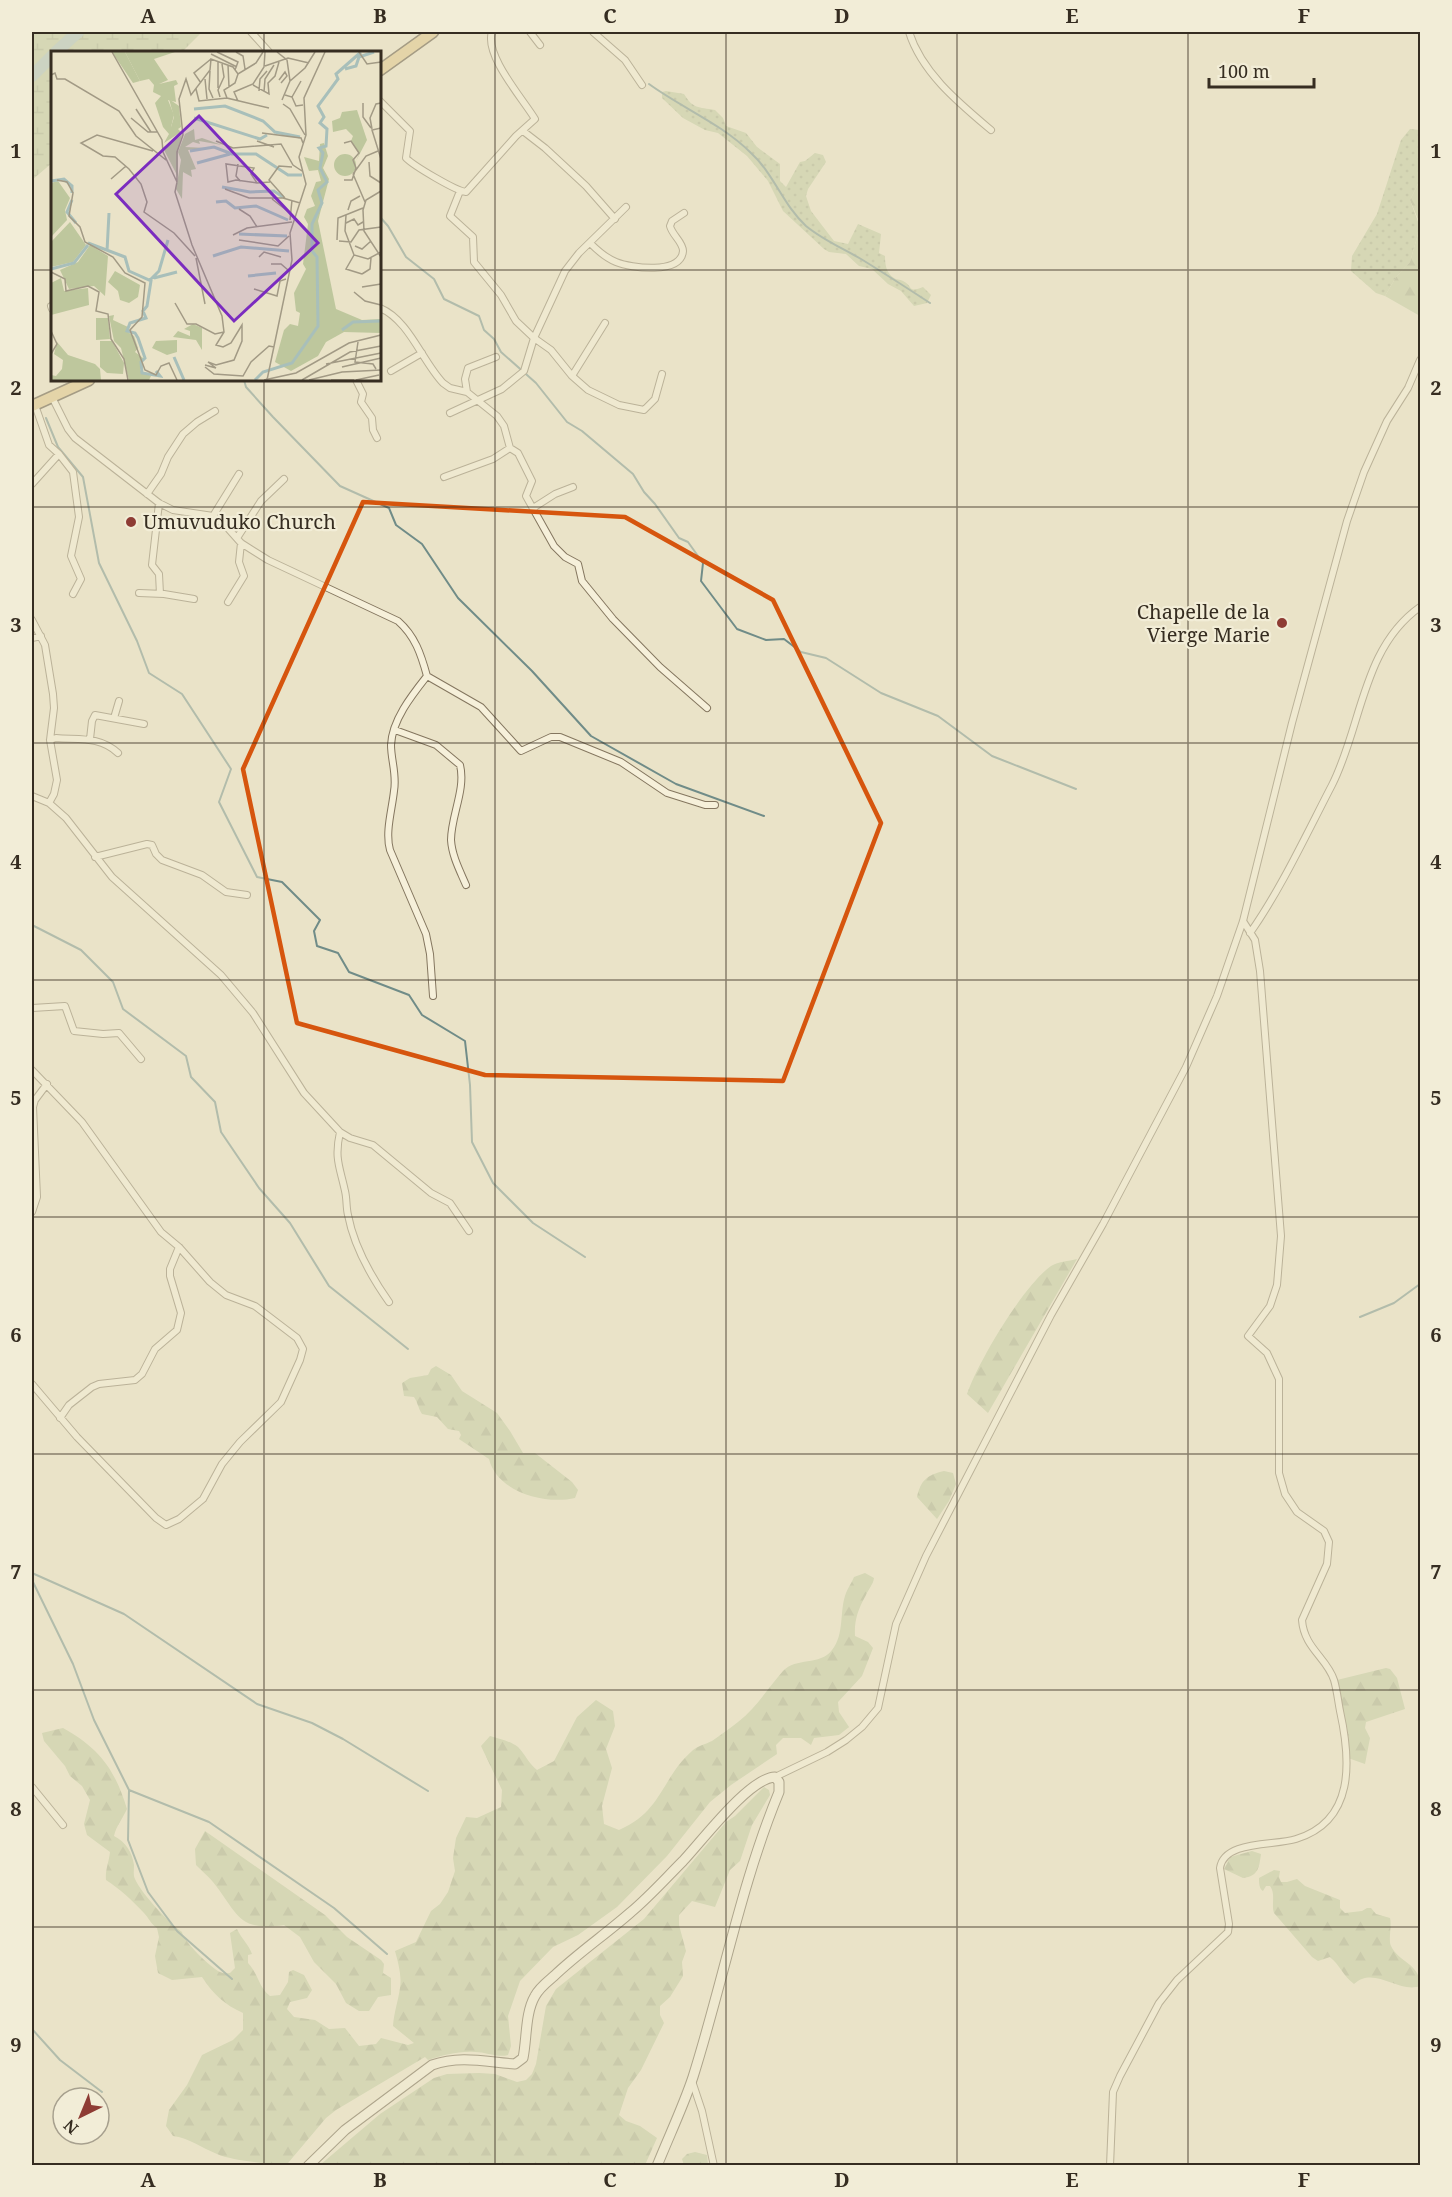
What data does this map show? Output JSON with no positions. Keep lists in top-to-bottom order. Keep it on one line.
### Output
{"places":["Umuvuduko Church","Chapelle de la Vierge Marie"],"scale_bar":"100 m","north":"bottom left","grid":{"columns":["A","B","C","D","E","F"],"rows":["1","2","3","4","5","6","7","8","9"]}}
